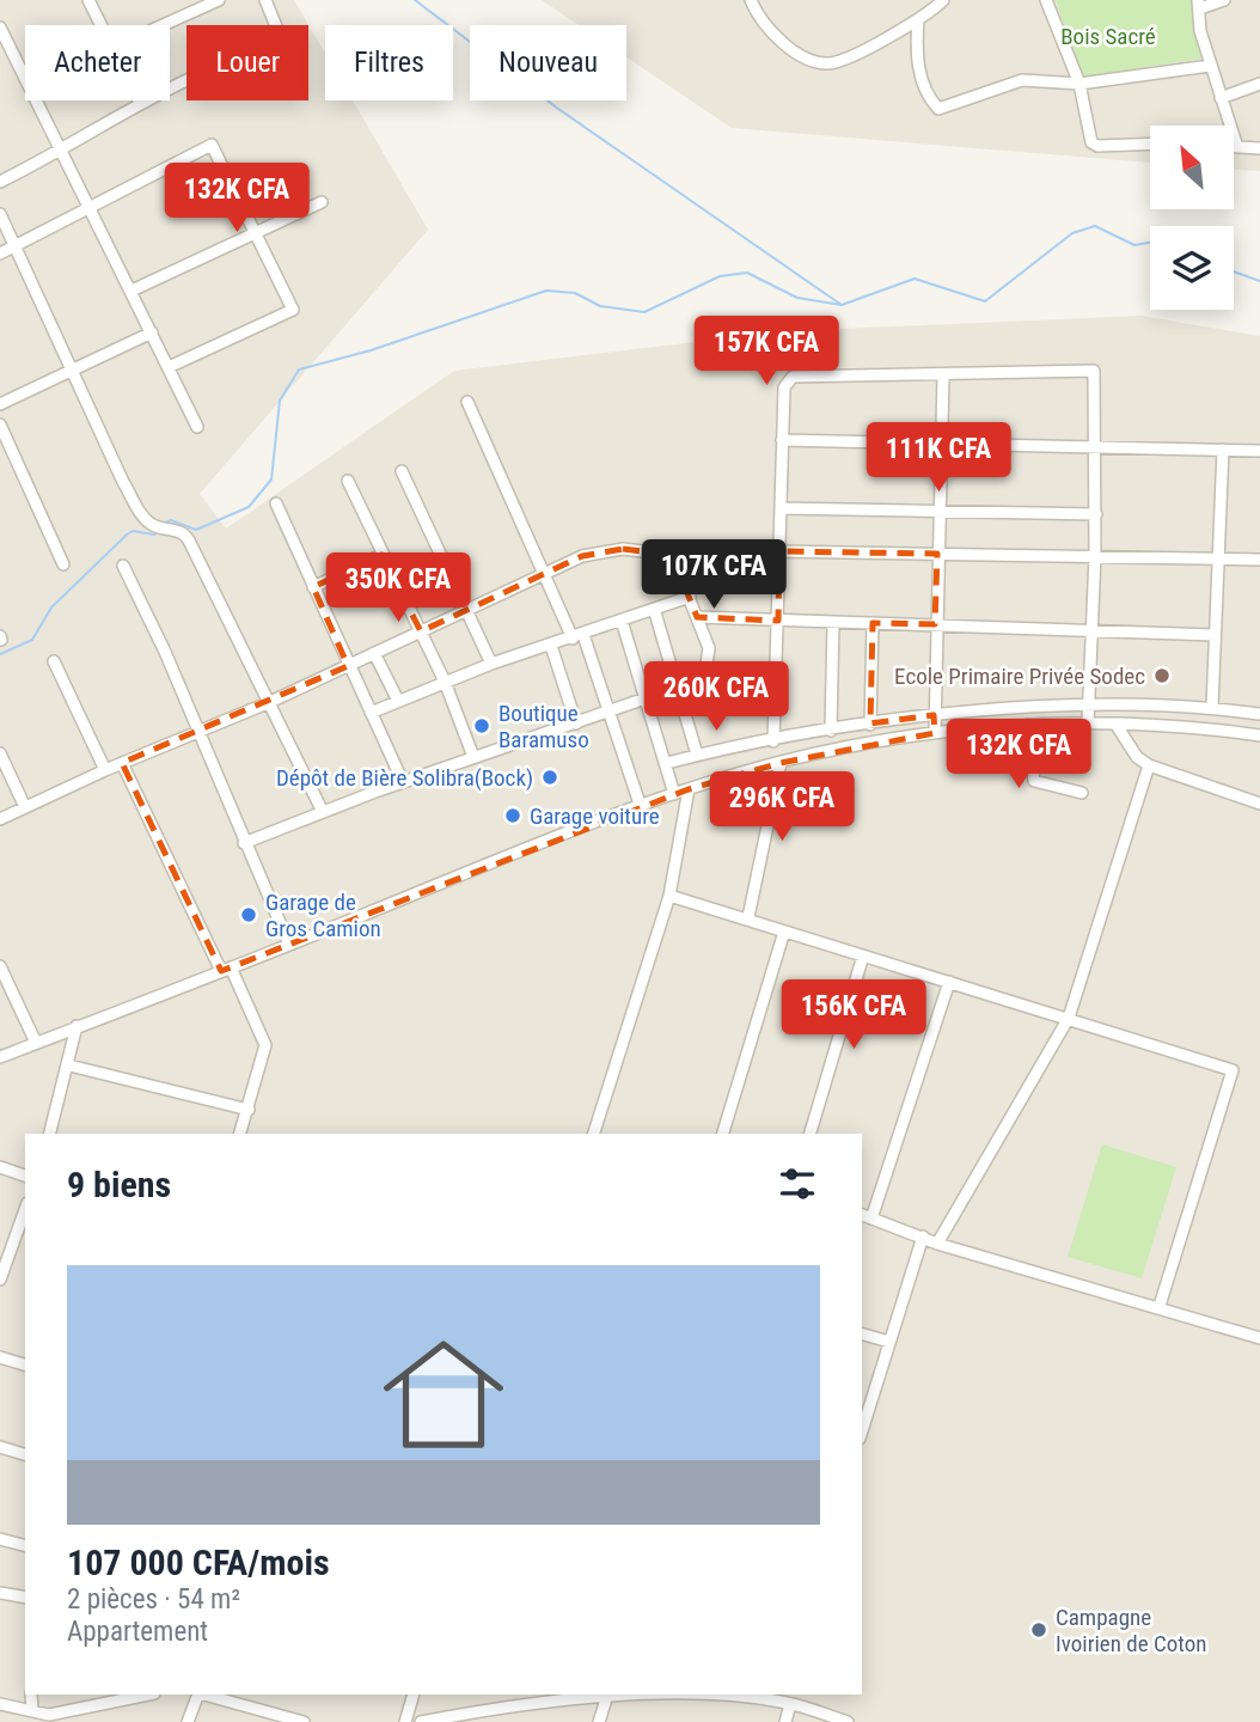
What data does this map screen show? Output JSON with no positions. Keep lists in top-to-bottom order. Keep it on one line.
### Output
{"parks":["Bois Sacré"],"places":["Ecole Primaire Privée Sodec","Boutique Baramuso","Dépôt de Bière Solibra(Bock)","Garage voiture","Garage de Gros Camion","Campagne Ivoirien de Coton"],"north":"top left","page":{"chip":["Acheter","Louer","Filtres","Nouveau"],"price":["132K CFA","157K CFA","111K CFA","107K CFA","350K CFA","260K CFA","132K CFA","296K CFA","156K CFA"],"heading":"9 biens","list":[{"name":"107 000 CFA/mois","note":"2 pièces · 54 m² · Appartement"}]}}
